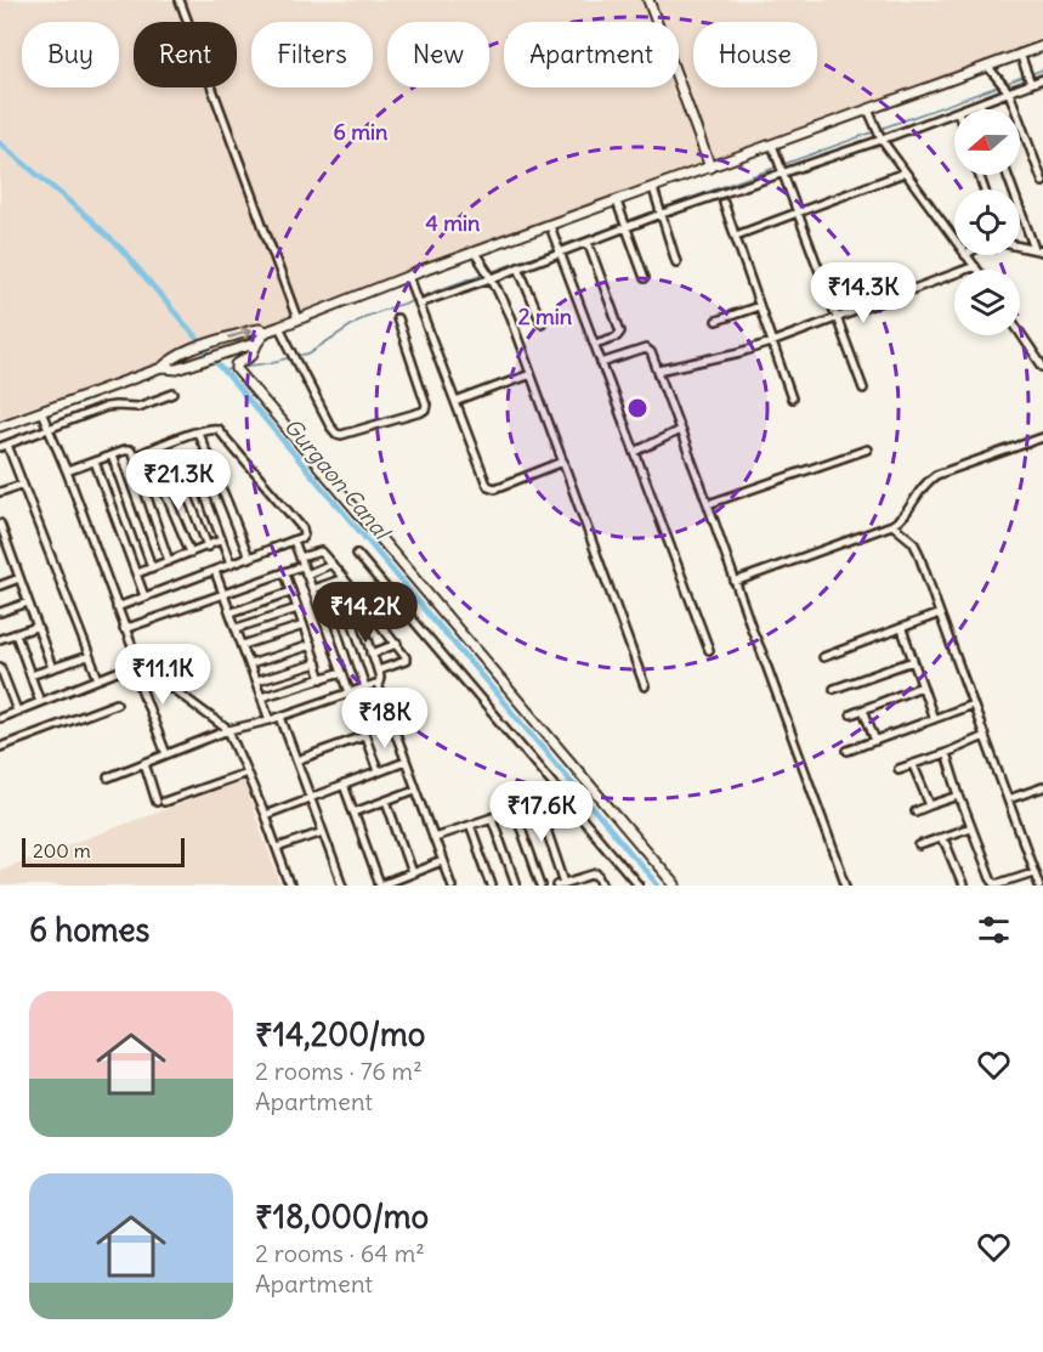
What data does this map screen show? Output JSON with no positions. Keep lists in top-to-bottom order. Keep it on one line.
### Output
{"water":["Gurgaon Canal"],"scale_bar":"200 m","north":"left","page":{"chip":["Buy","Rent","Filters","New","Apartment","House"],"price":["₹14.3K","₹21.3K","₹14.2K","₹11.1K","₹18K","₹17.6K"],"scale":"200 m","heading":"6 homes","list":[{"name":"₹14,200/mo","note":"2 rooms · 76 m² · Apartment"},{"name":"₹18,000/mo","note":"2 rooms · 64 m² · Apartment"}]},"rings":["6 min","4 min","2 min"]}
